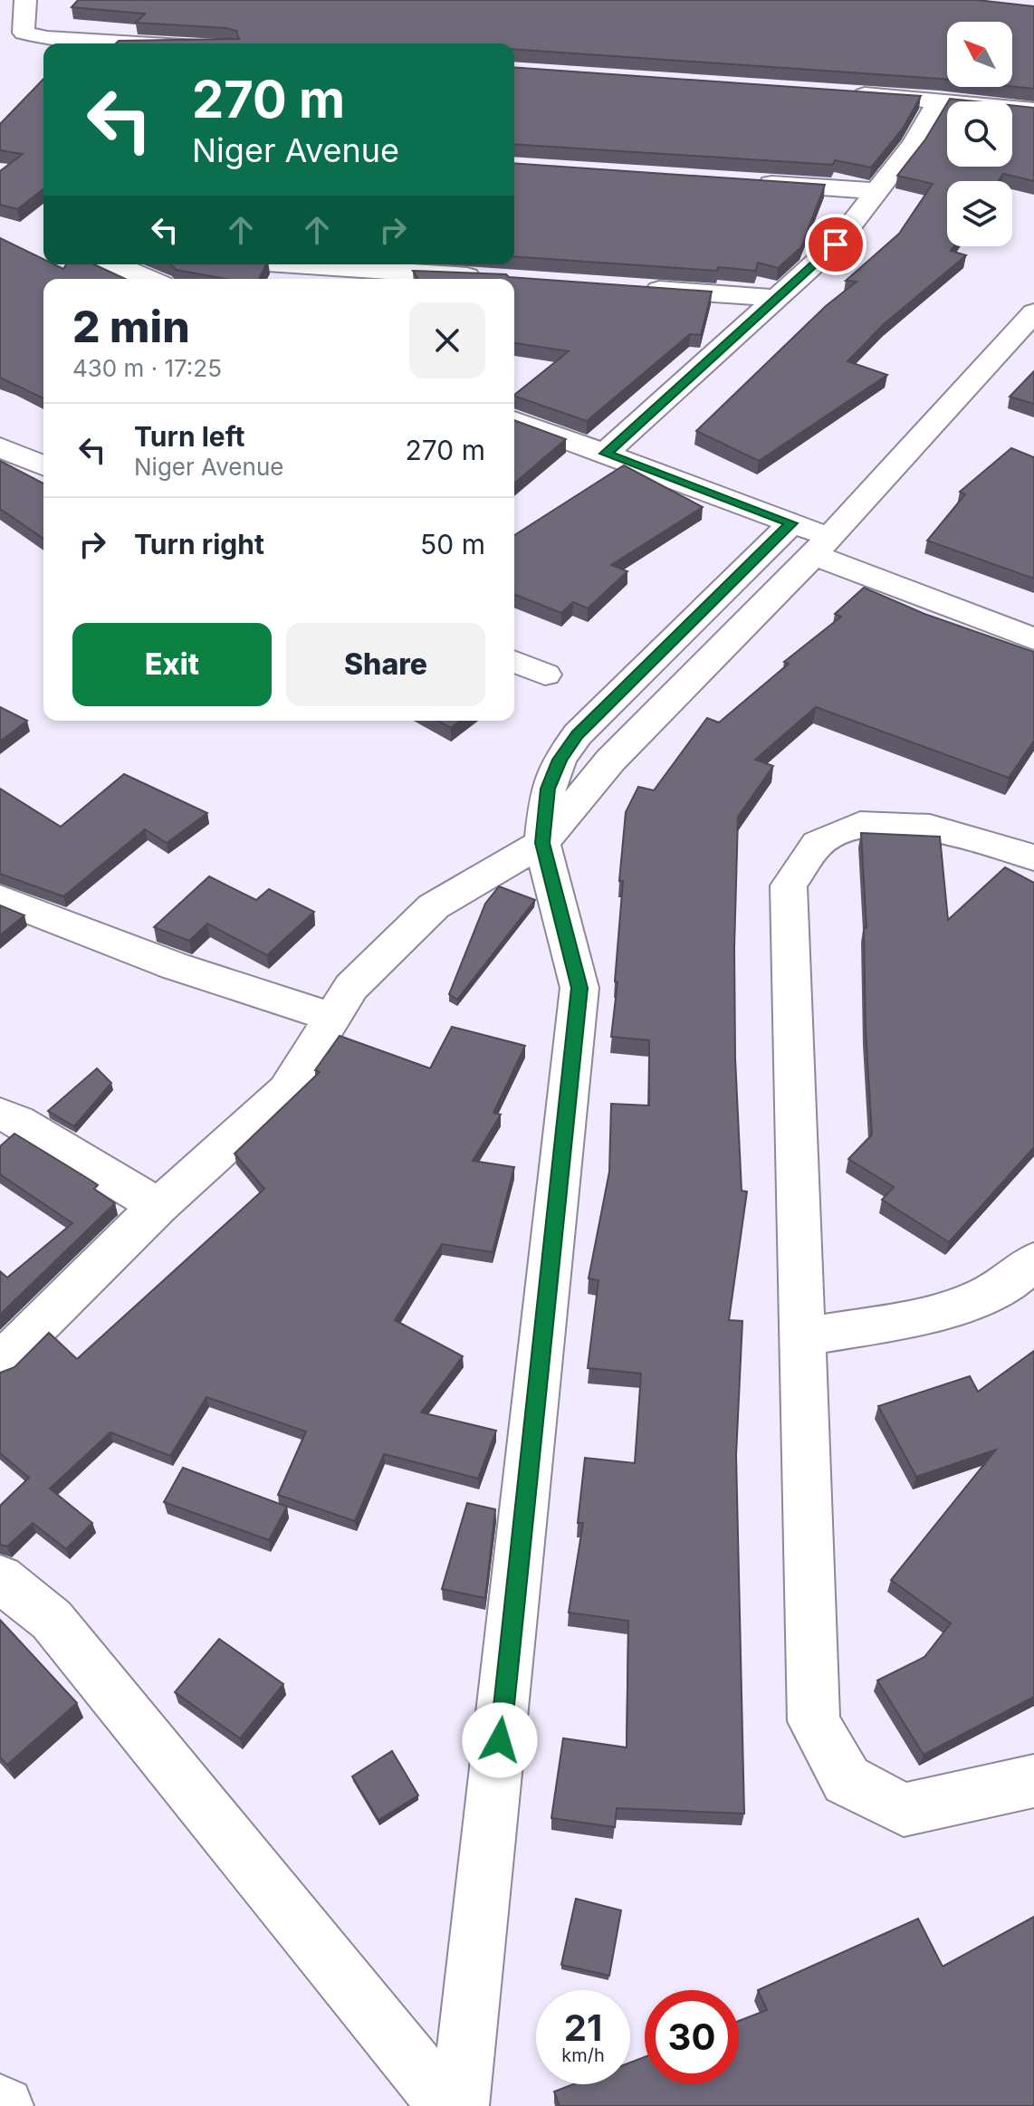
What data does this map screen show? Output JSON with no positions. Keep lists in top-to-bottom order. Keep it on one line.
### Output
{"north":"top left","page":{"turn":["270 m","Niger Avenue"],"heading":["2 min","430 m · 17:25"],"list":[{"name":"Turn left","note":"Niger Avenue","value":"270 m"},{"name":"Turn right","value":"50 m"}],"buttons":["Exit","Share"],"speed":"21 km/h","limit":"30"}}
